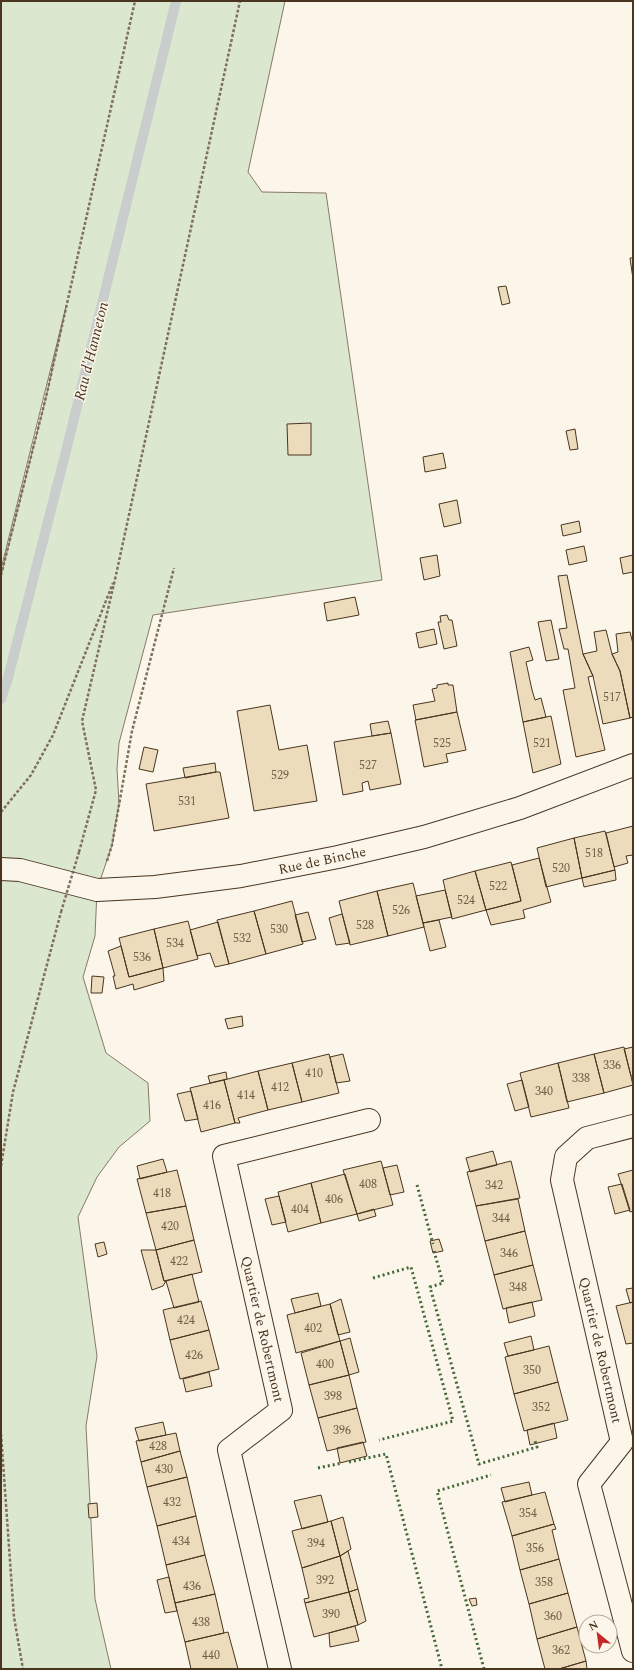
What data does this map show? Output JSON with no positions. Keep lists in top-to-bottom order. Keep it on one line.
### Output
{"streets":{"street":["Rue de Binche","Quartier de Robertmont"]},"water":["Rau d'Hanneton"],"house_numbers":["517","525","521","527","529","531","518","520","522","524","526","528","530","532","534","536","336","410","338","412","340","414","416","408","342","418","406","404","344","420","346","422","348","424","402","426","400","350","398","352","396","428","430","432","354","434","394","356","392","358","436","390","360","438","362","440"],"north":"top left"}
